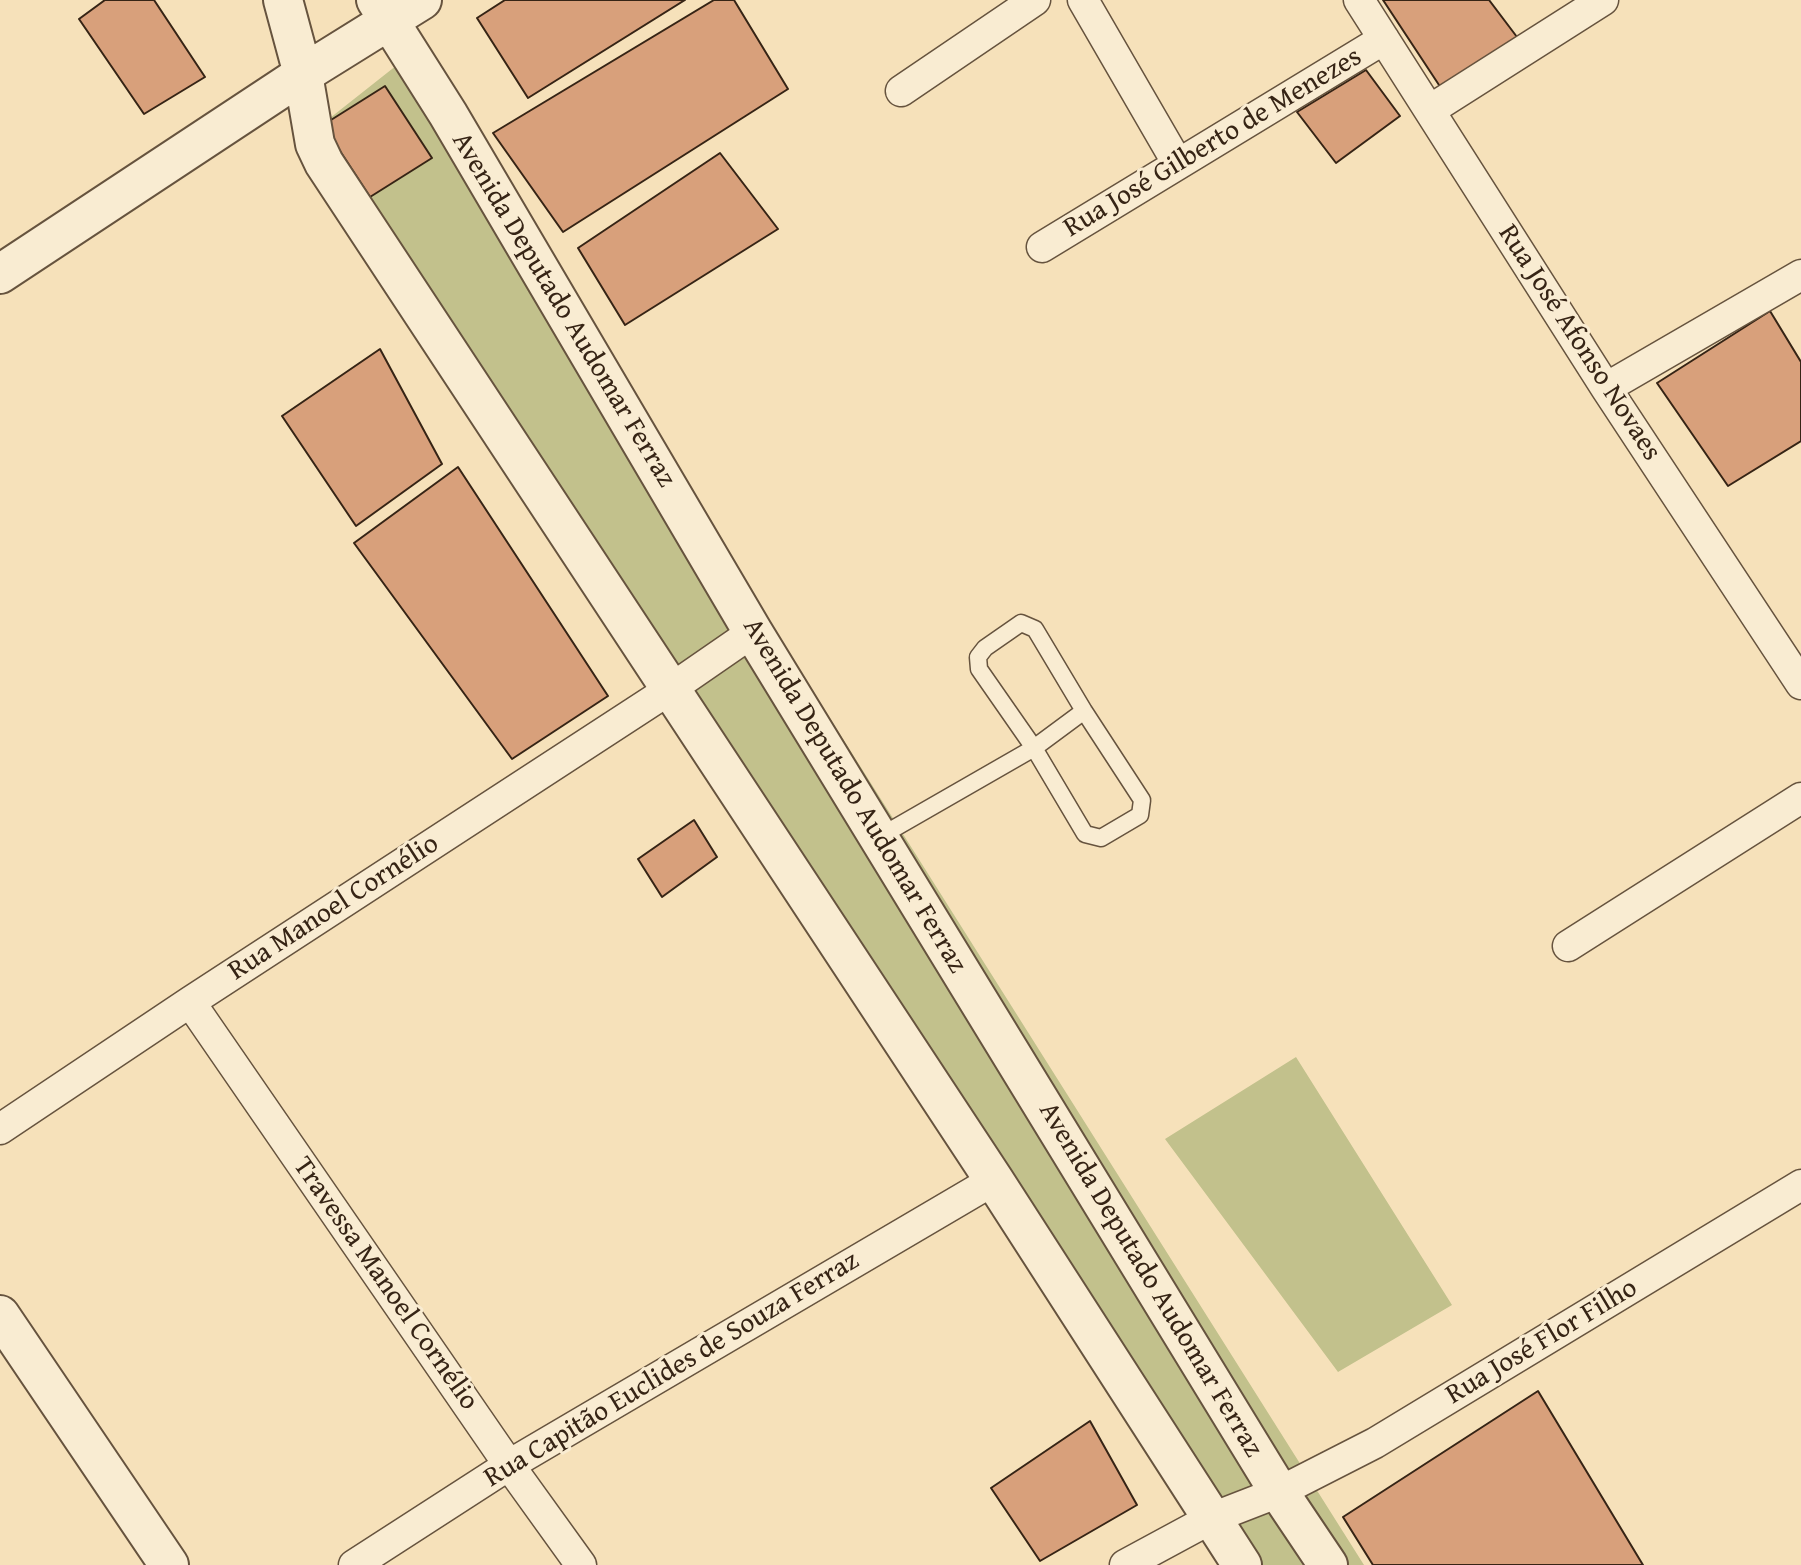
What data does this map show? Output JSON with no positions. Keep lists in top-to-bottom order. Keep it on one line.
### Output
{"streets":{"street":["Rua José Gilberto de Menezes","Avenida Deputado Audomar Ferraz","Rua José Afonso Novaes","Rua Manoel Cornélio","Travessa Manoel Cornélio","Rua José Flor Filho","Rua Capitão Euclides de Souza Ferraz"]},"crossings":[["Rua José Gilberto de Menezes","Rua José Afonso Novaes"],["Avenida Deputado Audomar Ferraz","Rua Manoel Cornélio"],["Avenida Deputado Audomar Ferraz","Rua José Flor Filho"],["Rua Manoel Cornélio","Travessa Manoel Cornélio"],["Travessa Manoel Cornélio","Rua Capitão Euclides de Souza Ferraz"]]}
